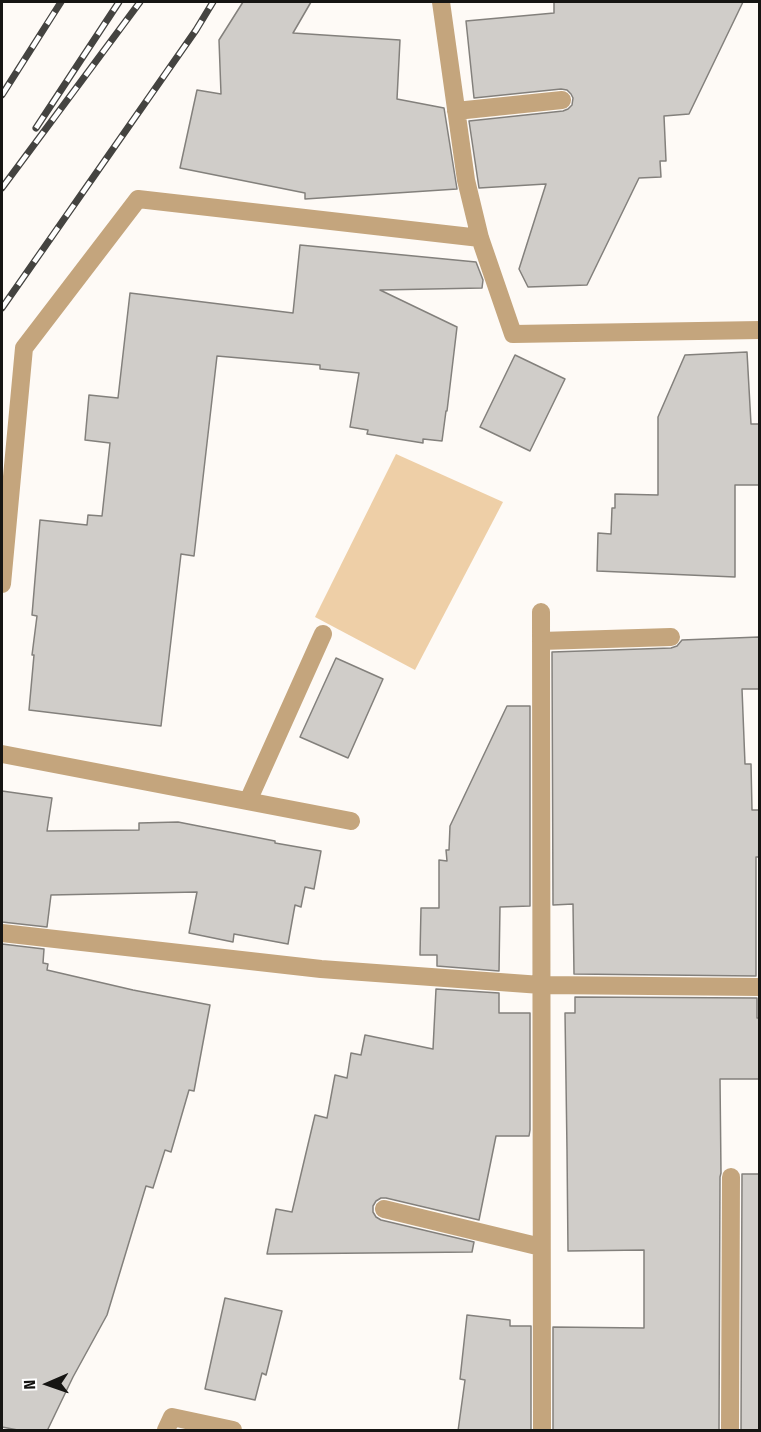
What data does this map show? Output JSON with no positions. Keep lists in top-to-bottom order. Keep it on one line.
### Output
{"north":"left"}
